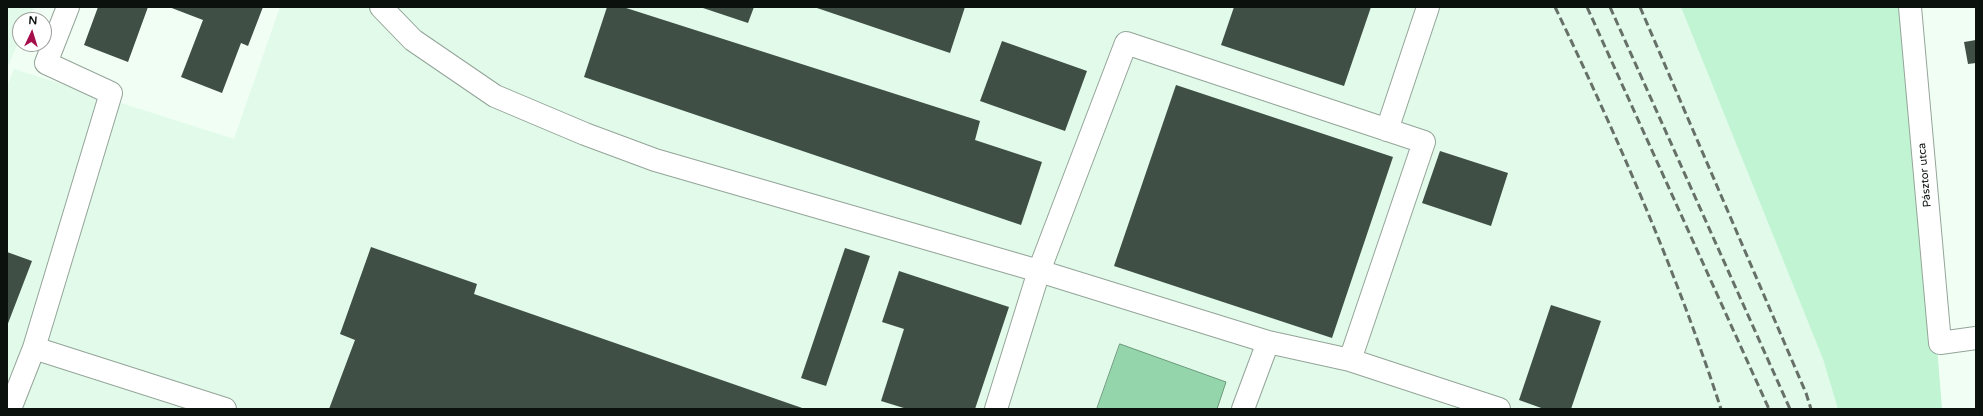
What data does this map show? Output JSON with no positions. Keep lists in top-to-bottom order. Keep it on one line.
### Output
{"streets":{"street":["Pásztor utca"]},"north":"top"}
